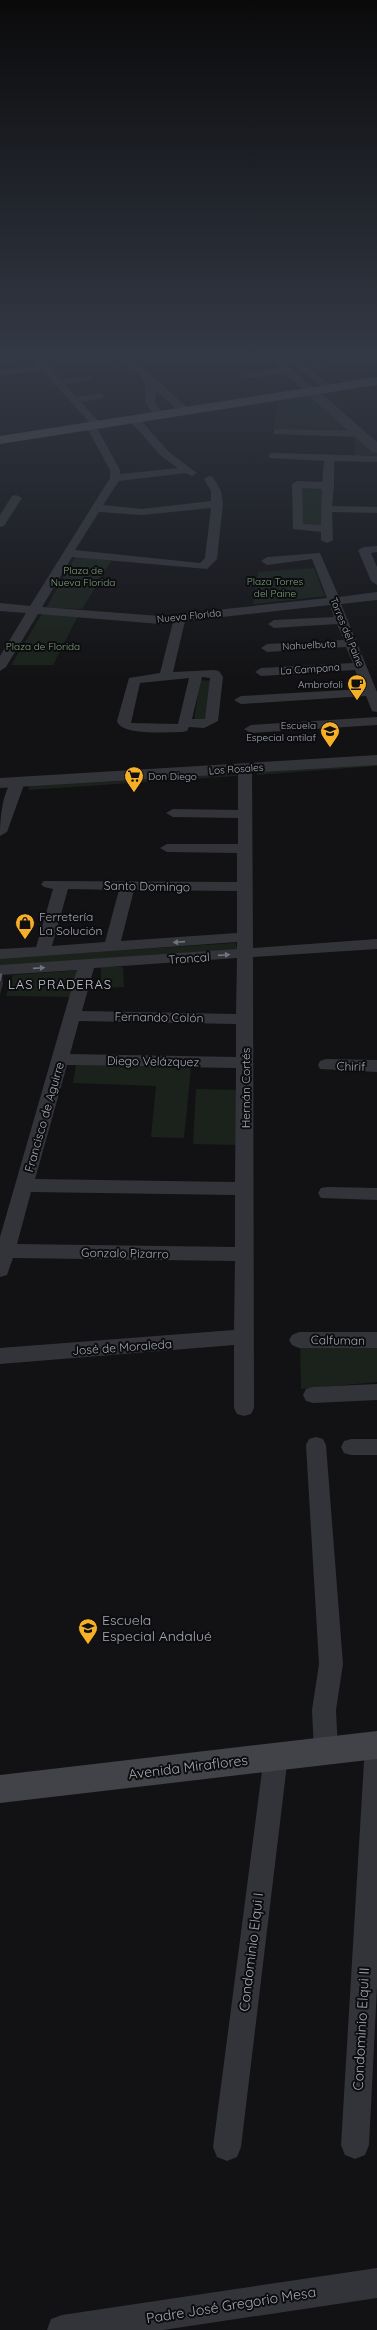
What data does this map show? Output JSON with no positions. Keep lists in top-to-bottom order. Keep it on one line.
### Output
{"streets":{"main road":["Avenida Miraflores"],"street":["Nueva Florida","Torres del Paine","Nahuelbuta","La Campana","Los Rosales","Santo Domingo","Troncal","Fernando Colón","Diego Velázquez","Chirif","Hernán Cortés","Francisco de Aguirre","Gonzalo Pizarro","Calfuman","José de Moraleda","Condominio Elqui I","Condominio Elqui II","Padre José Gregorio Mesa"]},"crossings":[["Nueva Florida","Torres del Paine"],["Torres del Paine","Nahuelbuta"],["Torres del Paine","La Campana"],["Los Rosales","Hernán Cortés"],["Santo Domingo","Troncal"],["Santo Domingo","Hernán Cortés"],["Troncal","Hernán Cortés"],["Troncal","Francisco de Aguirre"],["Fernando Colón","Hernán Cortés"],["Fernando Colón","Francisco de Aguirre"],["Diego Velázquez","Hernán Cortés"],["Diego Velázquez","Francisco de Aguirre"],["Hernán Cortés","Gonzalo Pizarro"],["Hernán Cortés","José de Moraleda"],["Francisco de Aguirre","Gonzalo Pizarro"],["Avenida Miraflores","Condominio Elqui I"],["Avenida Miraflores","Condominio Elqui II"]],"districts":["LAS PRADERAS"],"parks":["Plaza de Nueva Florida","Plaza Torres del Paine","Plaza de Florida"],"places":{"cafe":["Ambrofoli"],"school or university":["Escuela Especial antilaf","Escuela Especial Andalué"],"supermarket":["Don Diego"],"shop":["Ferretería La Solución"]}}
